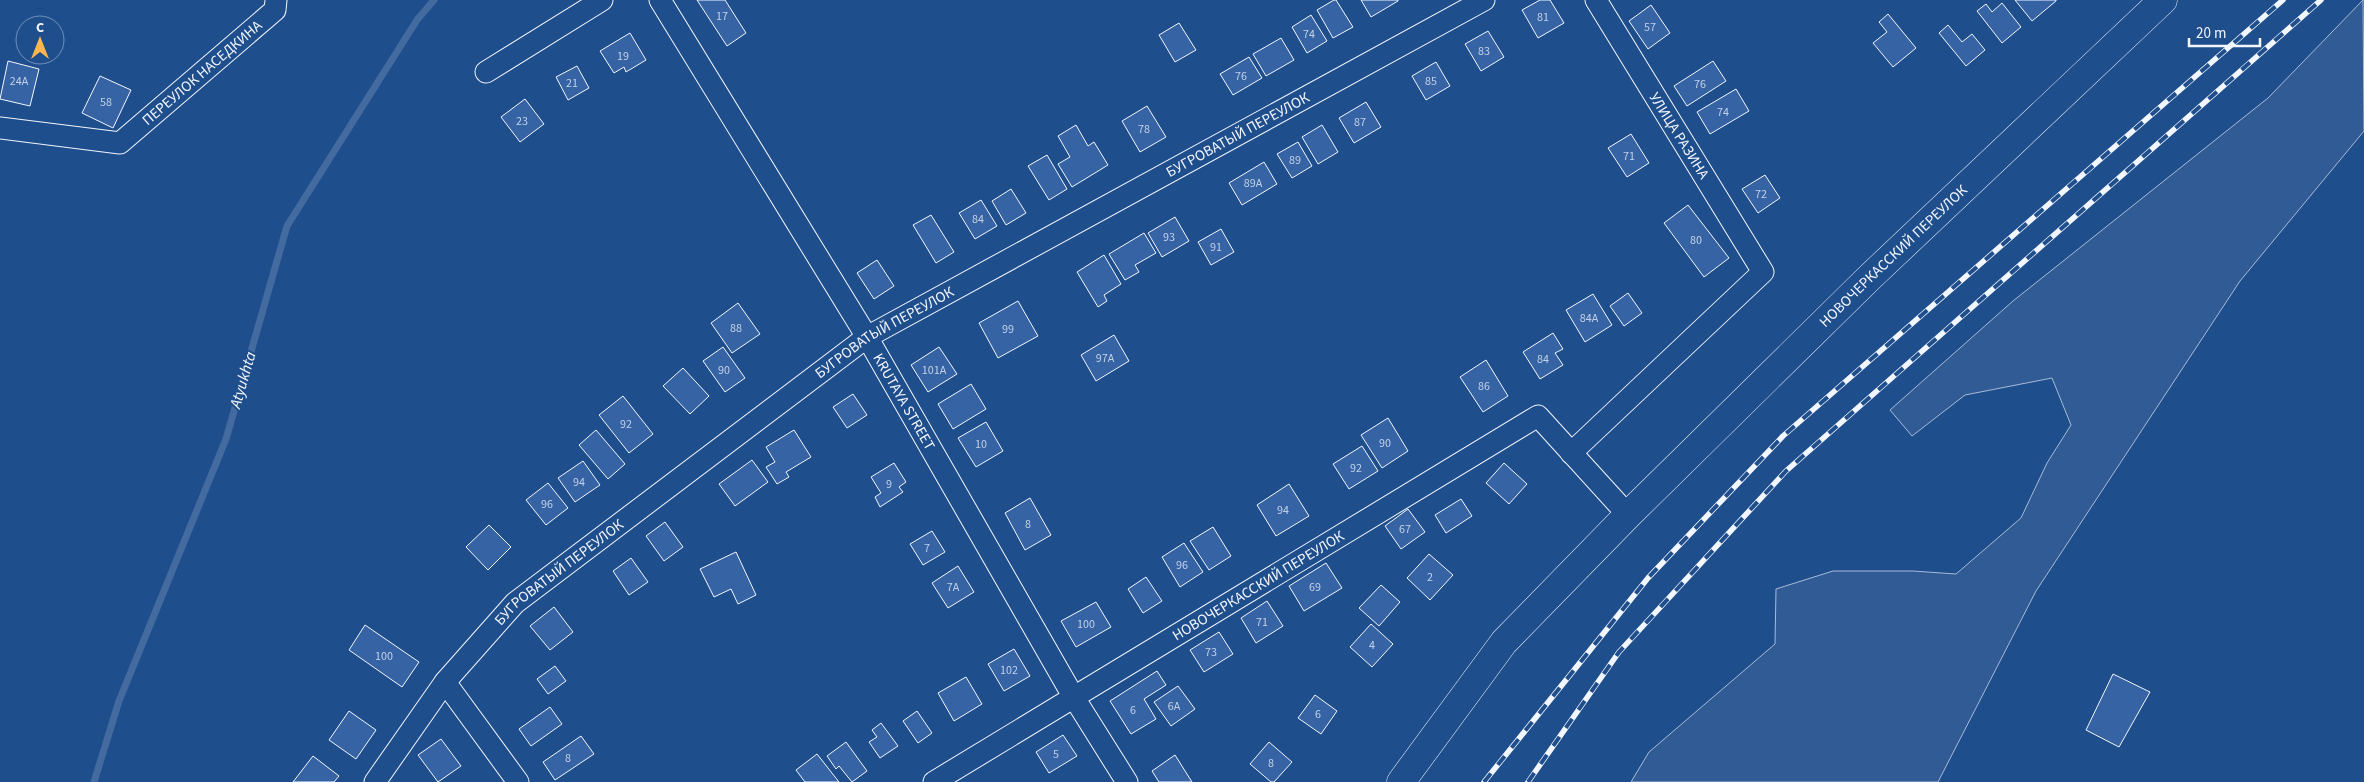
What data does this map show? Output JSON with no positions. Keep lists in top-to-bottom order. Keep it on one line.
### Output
{"streets":{"main road":["НОВОЧЕРКАССКИЙ ПЕРЕУЛОК"],"street":["ПЕРЕУЛОК НАСЕДКИНА","БУГРОВАТЫЙ ПЕРЕУЛОК","УЛИЦА РАЗИНА","KRUTAYA STREET"]},"crossings":[["БУГРОВАТЫЙ ПЕРЕУЛОК","KRUTAYA STREET"],["УЛИЦА РАЗИНА","НОВОЧЕРКАССКИЙ ПЕРЕУЛОК"],["НОВОЧЕРКАССКИЙ ПЕРЕУЛОК","KRUTAYA STREET"]],"water":["Atyukhta"],"house_numbers":["17","81","57","74","83","19","76","24А","85","21","76","58","74","23","87","78","71","89","89А","72","84","93","80","91","84А","88","99","97А","84","90","101А","86","92","90","10","92","94","9","96","94","8","67","7","96","2","7А","69","71","100","4","73","100","102","6А","6","6","5","8","8"],"scale_bar":"20 m","north":"top"}
